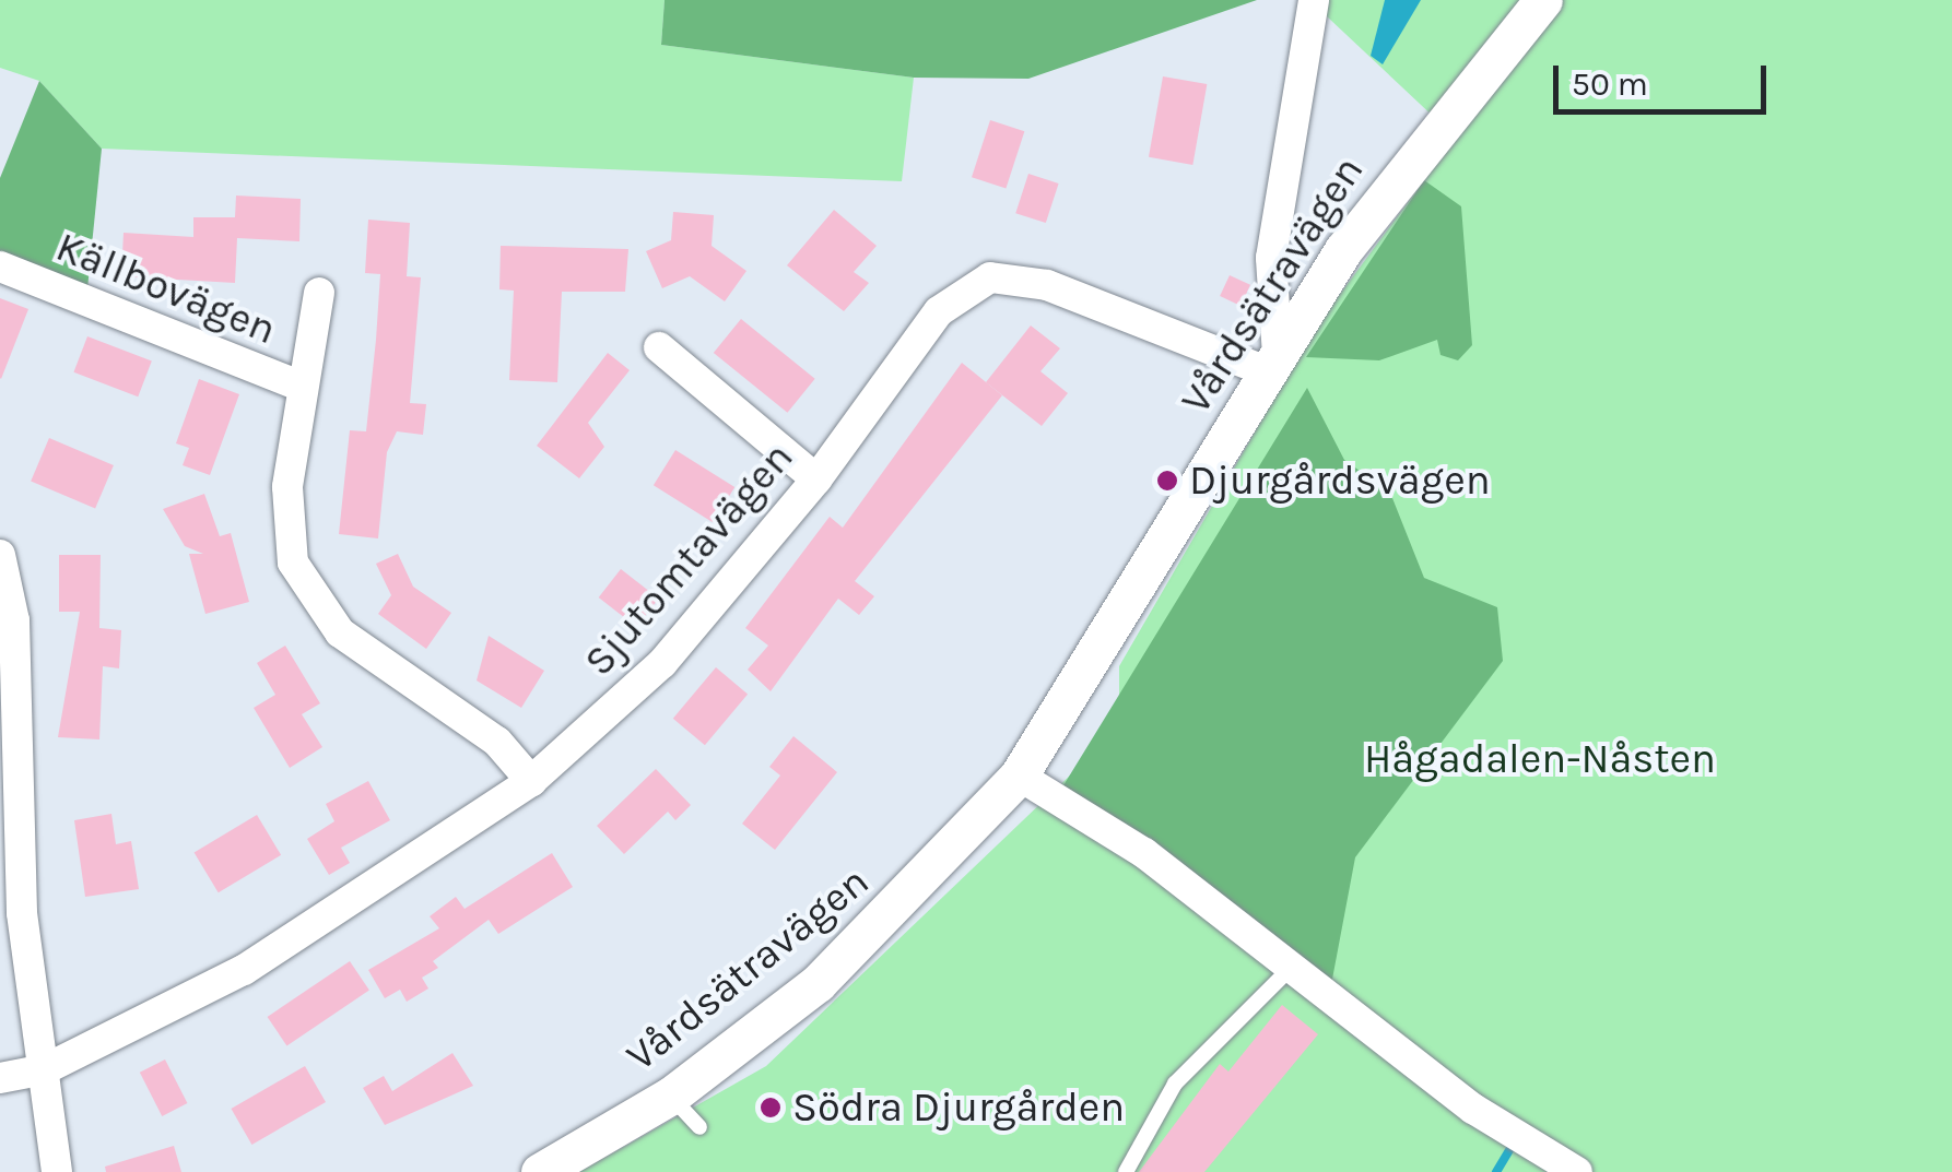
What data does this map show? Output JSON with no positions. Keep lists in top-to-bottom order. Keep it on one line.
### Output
{"streets":{"street":["Vårdsätravägen","Källbovägen","Sjutomtavägen"]},"crossings":[["Vårdsätravägen","Sjutomtavägen"]],"parks":["Hågadalen-Nåsten"],"places":["Djurgårdsvägen","Södra Djurgården"],"scale_bar":"50 m"}
